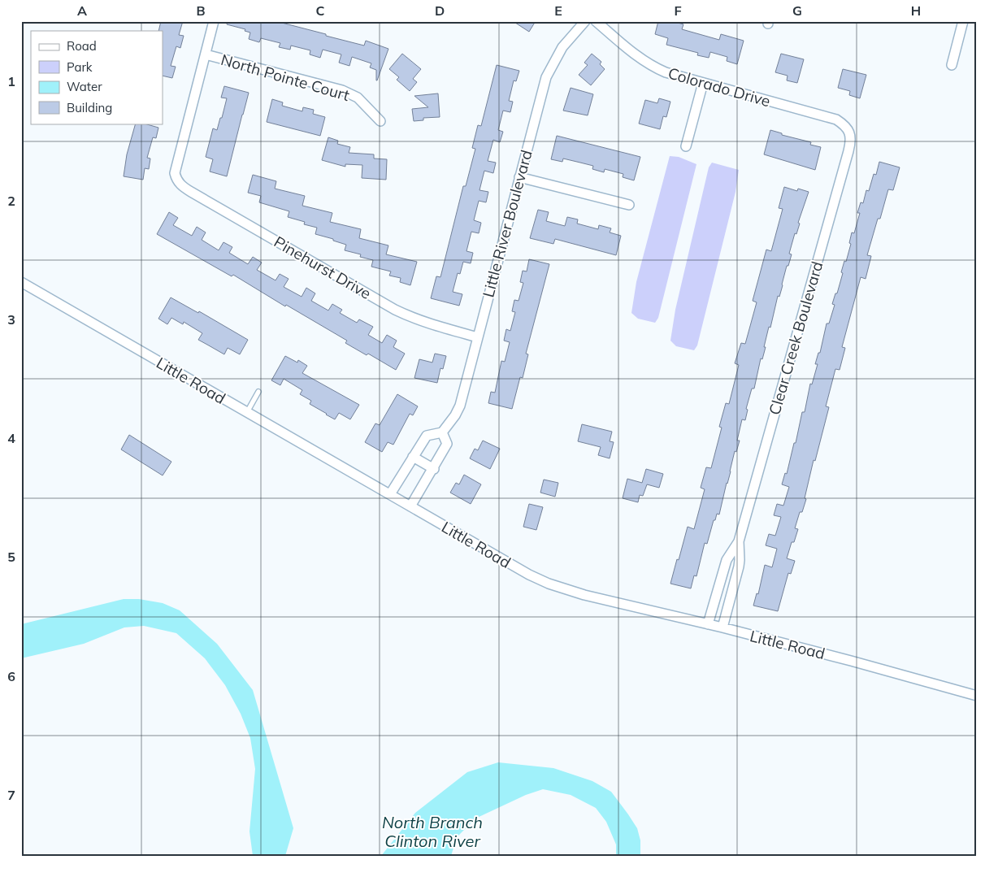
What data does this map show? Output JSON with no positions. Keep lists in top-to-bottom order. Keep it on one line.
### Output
{"streets":{"street":["North Pointe Court","Colorado Drive","Little River Boulevard","Pinehurst Drive","Clear Creek Boulevard","Little Road"]},"crossings":[["North Pointe Court","Pinehurst Drive"],["Colorado Drive","Clear Creek Boulevard"],["Little River Boulevard","Pinehurst Drive"],["Clear Creek Boulevard","Little Road"]],"water":["North Branch Clinton River"],"legend":["Road","Park","Water","Building"],"grid":{"columns":["A","B","C","D","E","F","G","H"],"rows":["1","2","3","4","5","6","7"]}}
